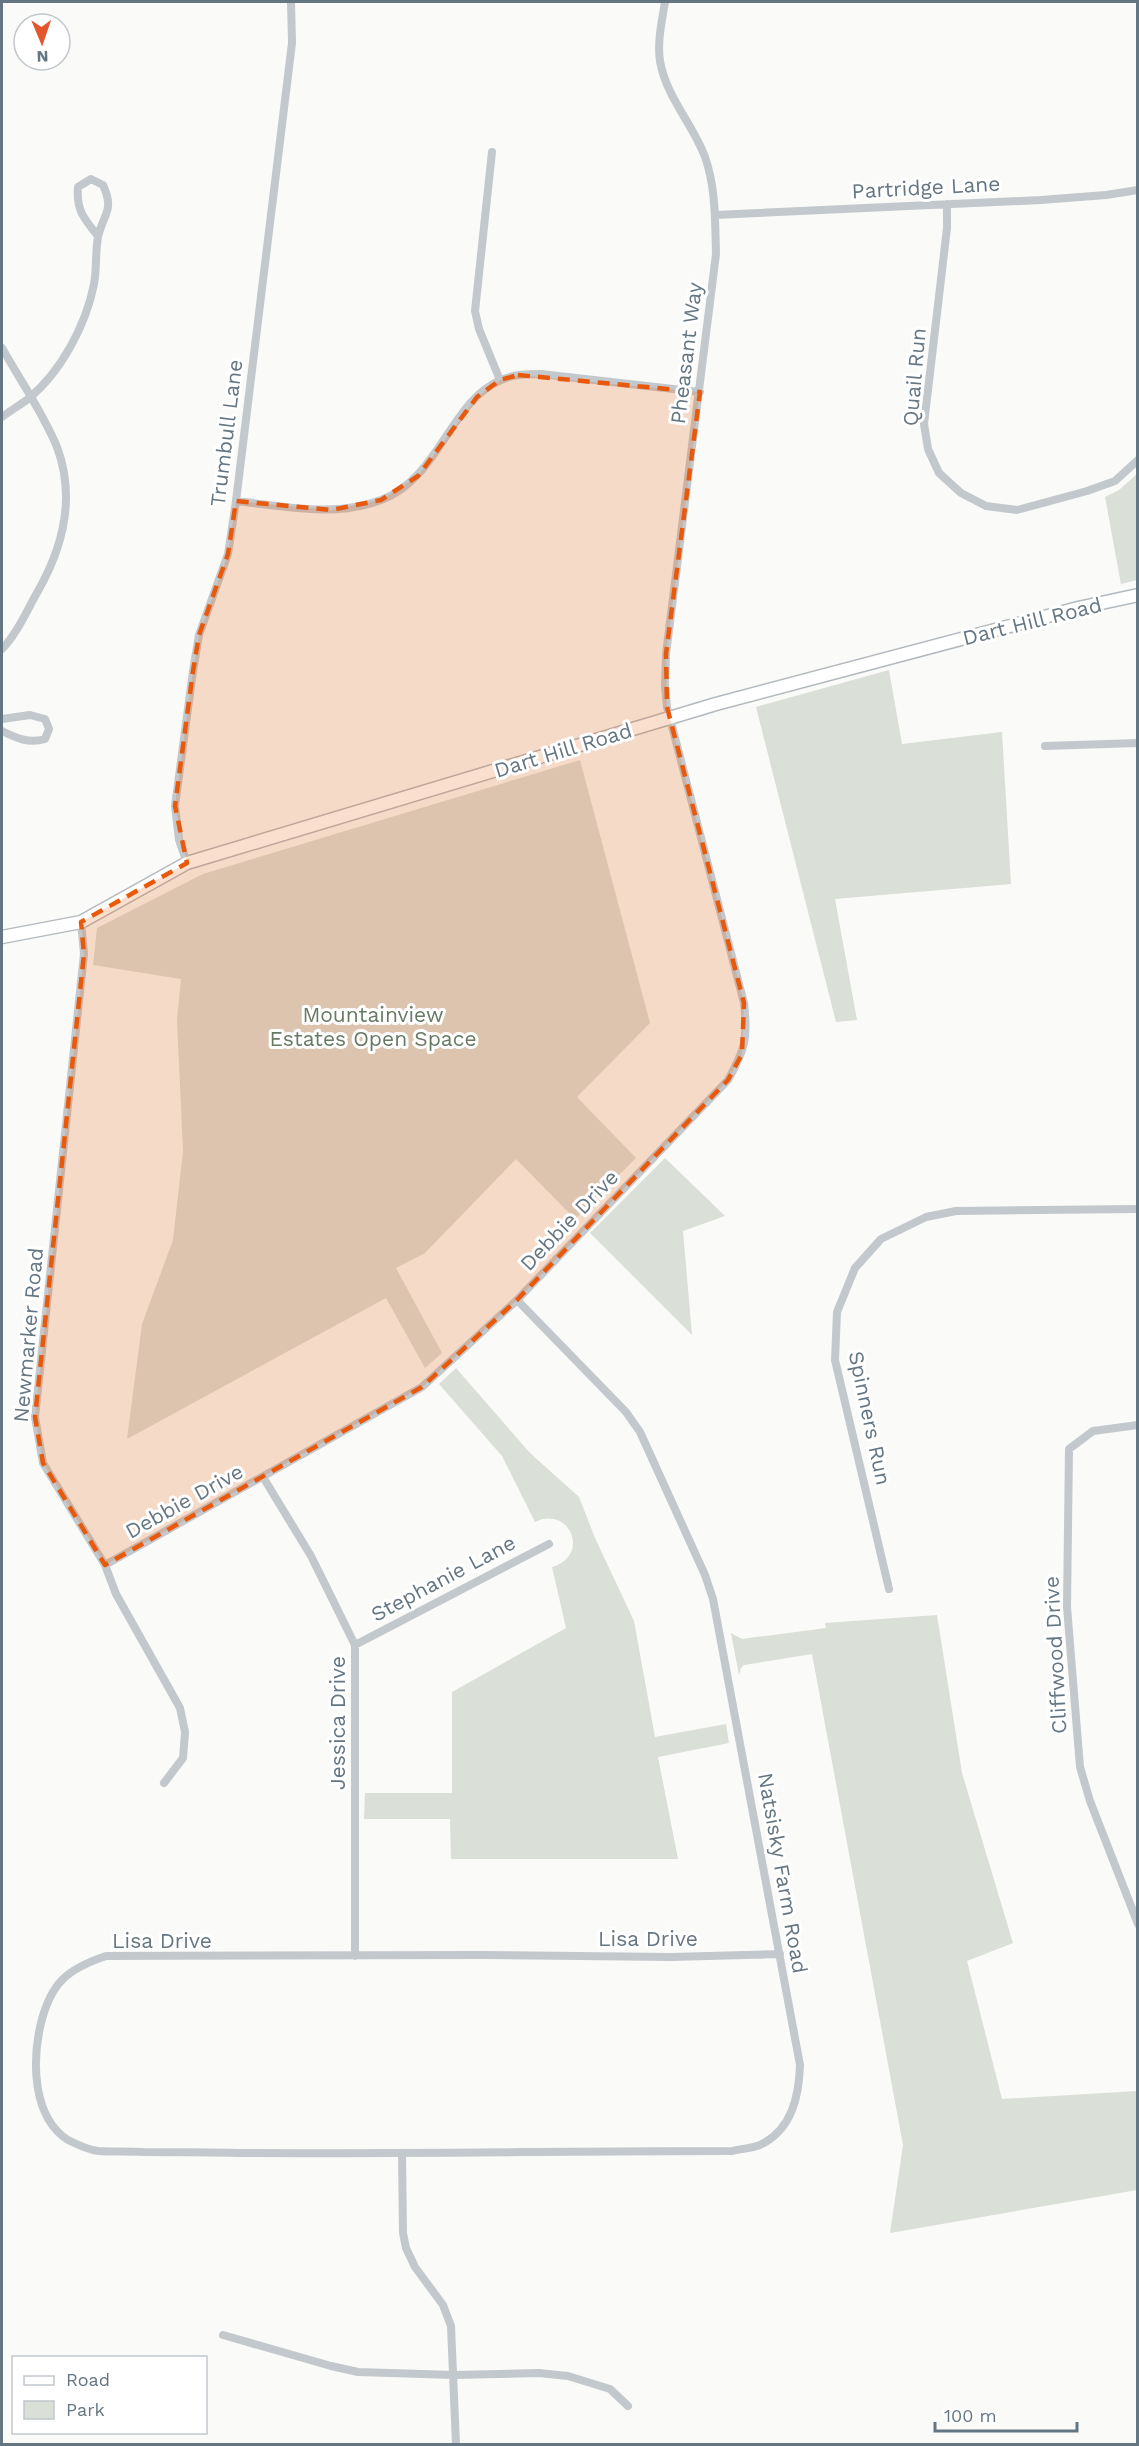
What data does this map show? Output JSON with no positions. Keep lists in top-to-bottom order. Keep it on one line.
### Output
{"streets":{"main road":["Dart Hill Road"],"street":["Partridge Lane","Pheasant Way","Quail Run","Trumbull Lane","Debbie Drive","Newmarker Road","Spinners Run","Stephanie Lane","Cliffwood Drive","Jessica Drive","Natsisky Farm Road","Lisa Drive"]},"crossings":[["Partridge Lane","Pheasant Way"],["Partridge Lane","Quail Run"],["Pheasant Way","Dart Hill Road"],["Pheasant Way","Debbie Drive"],["Trumbull Lane","Dart Hill Road"],["Dart Hill Road","Debbie Drive"],["Dart Hill Road","Newmarker Road"],["Debbie Drive","Newmarker Road"],["Debbie Drive","Jessica Drive"],["Debbie Drive","Natsisky Farm Road"],["Stephanie Lane","Jessica Drive"],["Jessica Drive","Lisa Drive"],["Natsisky Farm Road","Lisa Drive"]],"parks":["Mountainview Estates Open Space"],"legend":["Road","Park"],"scale_bar":"100 m","north":"bottom"}
